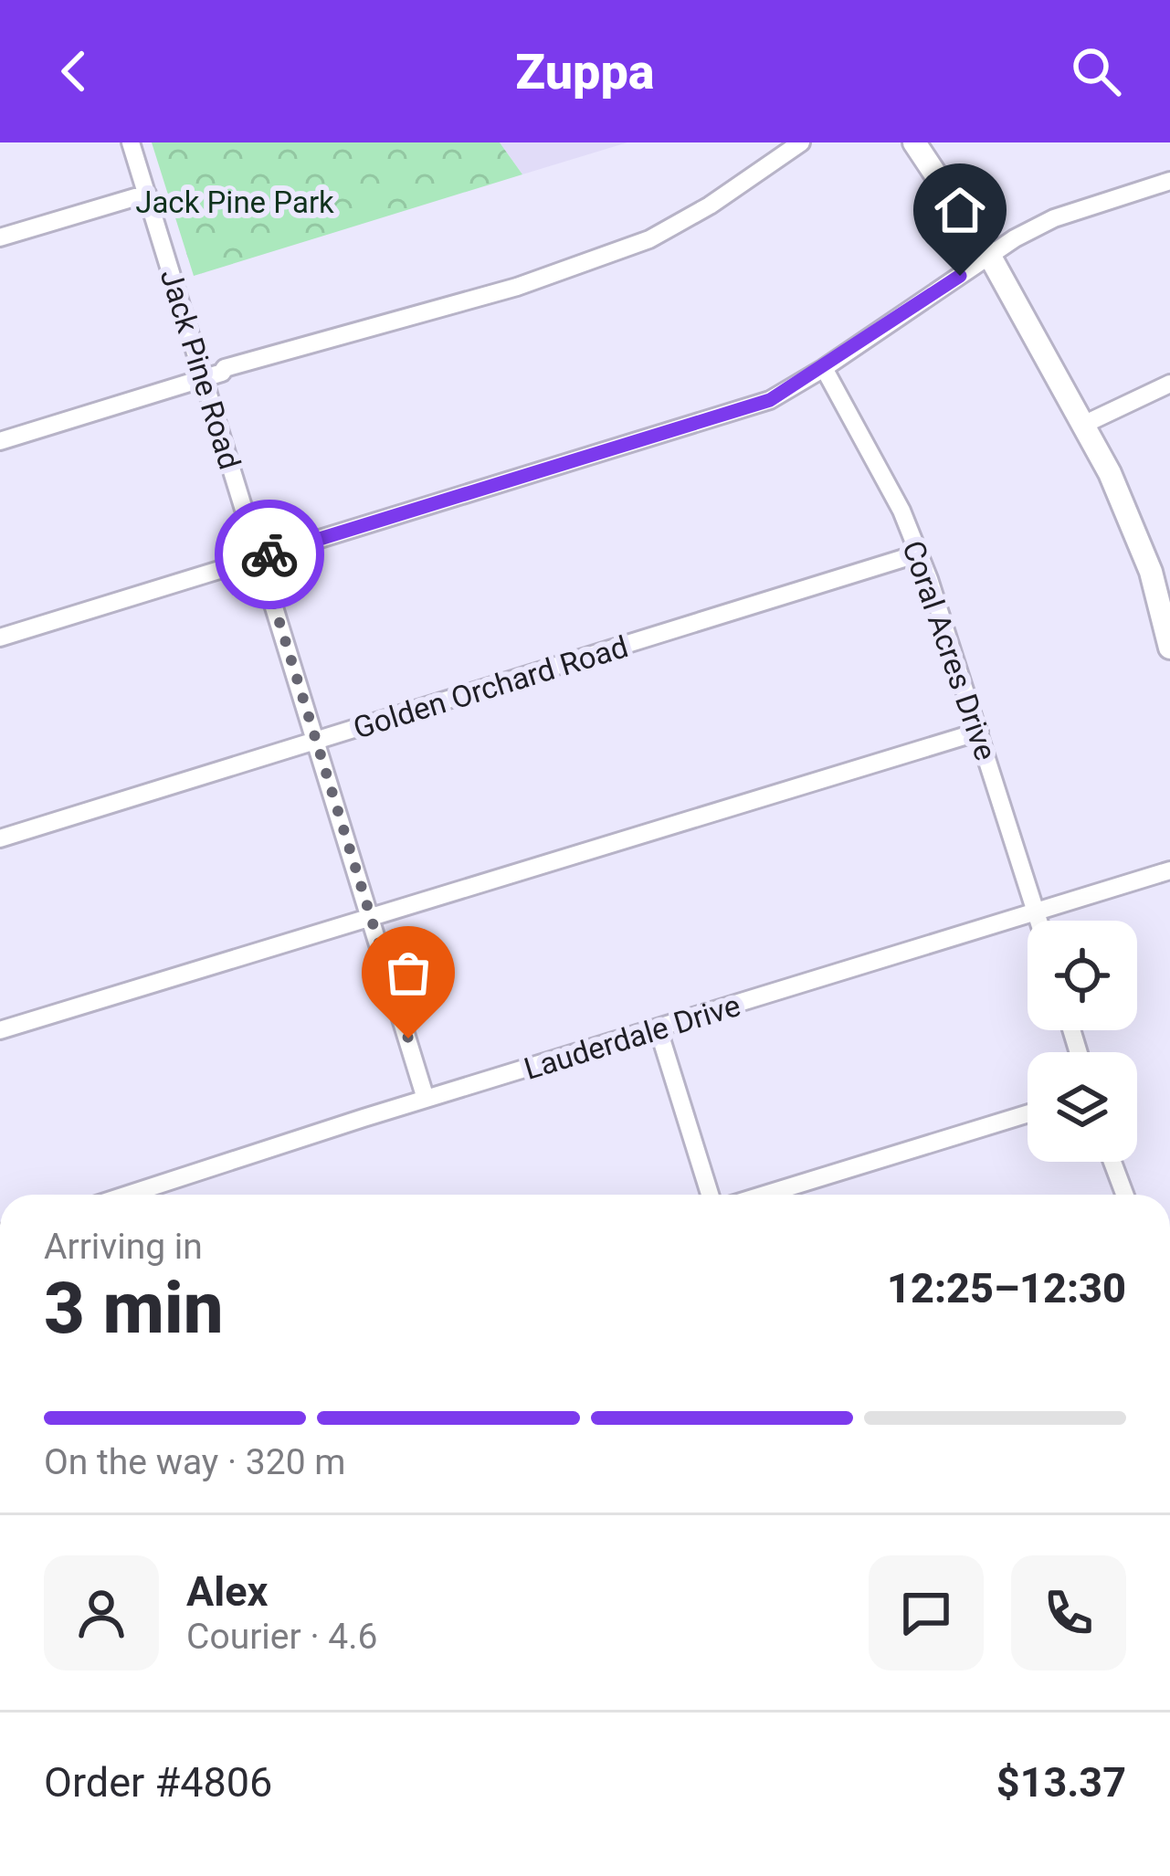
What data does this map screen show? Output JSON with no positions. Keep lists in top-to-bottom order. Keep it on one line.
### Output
{"streets":{"street":["Jack Pine Road","Coral Acres Drive","Golden Orchard Road","Lauderdale Drive"]},"crossings":[["Jack Pine Road","Golden Orchard Road"],["Jack Pine Road","Lauderdale Drive"],["Coral Acres Drive","Golden Orchard Road"],["Coral Acres Drive","Lauderdale Drive"]],"parks":["Jack Pine Park"],"page":{"header":"Zuppa","heading":["3 min","Arriving in","12:25–12:30"],"panel":["Alex","Courier · 4.6","Order #4806","$13.37"],"bar":"On the way · 320 m"}}
